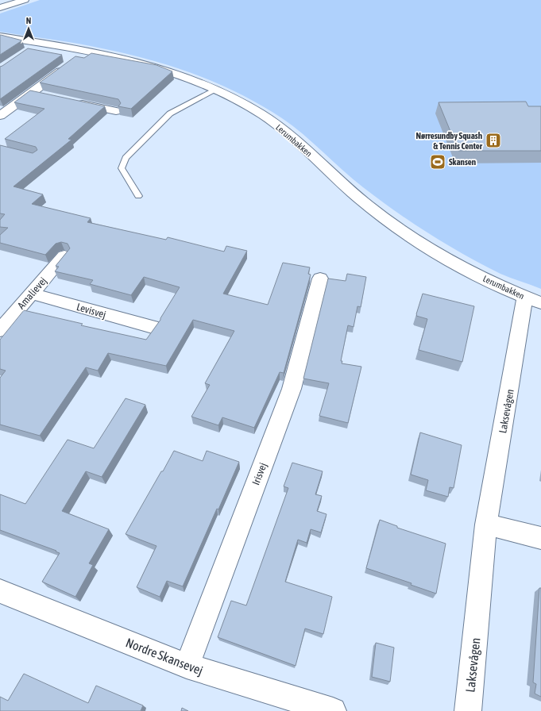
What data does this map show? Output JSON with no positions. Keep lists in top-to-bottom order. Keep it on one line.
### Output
{"streets":{"street":["Lerumbakken","Amalievej","Levisvej","Laksevågen","Irisvej","Nordre Skansevej"]},"crossings":[["Lerumbakken","Laksevågen"],["Amalievej","Levisvej"],["Irisvej","Nordre Skansevej"]],"places":{"building":["Nørresundby Squash & Tennis Center"],"sports":["Skansen"]},"north":"top"}
